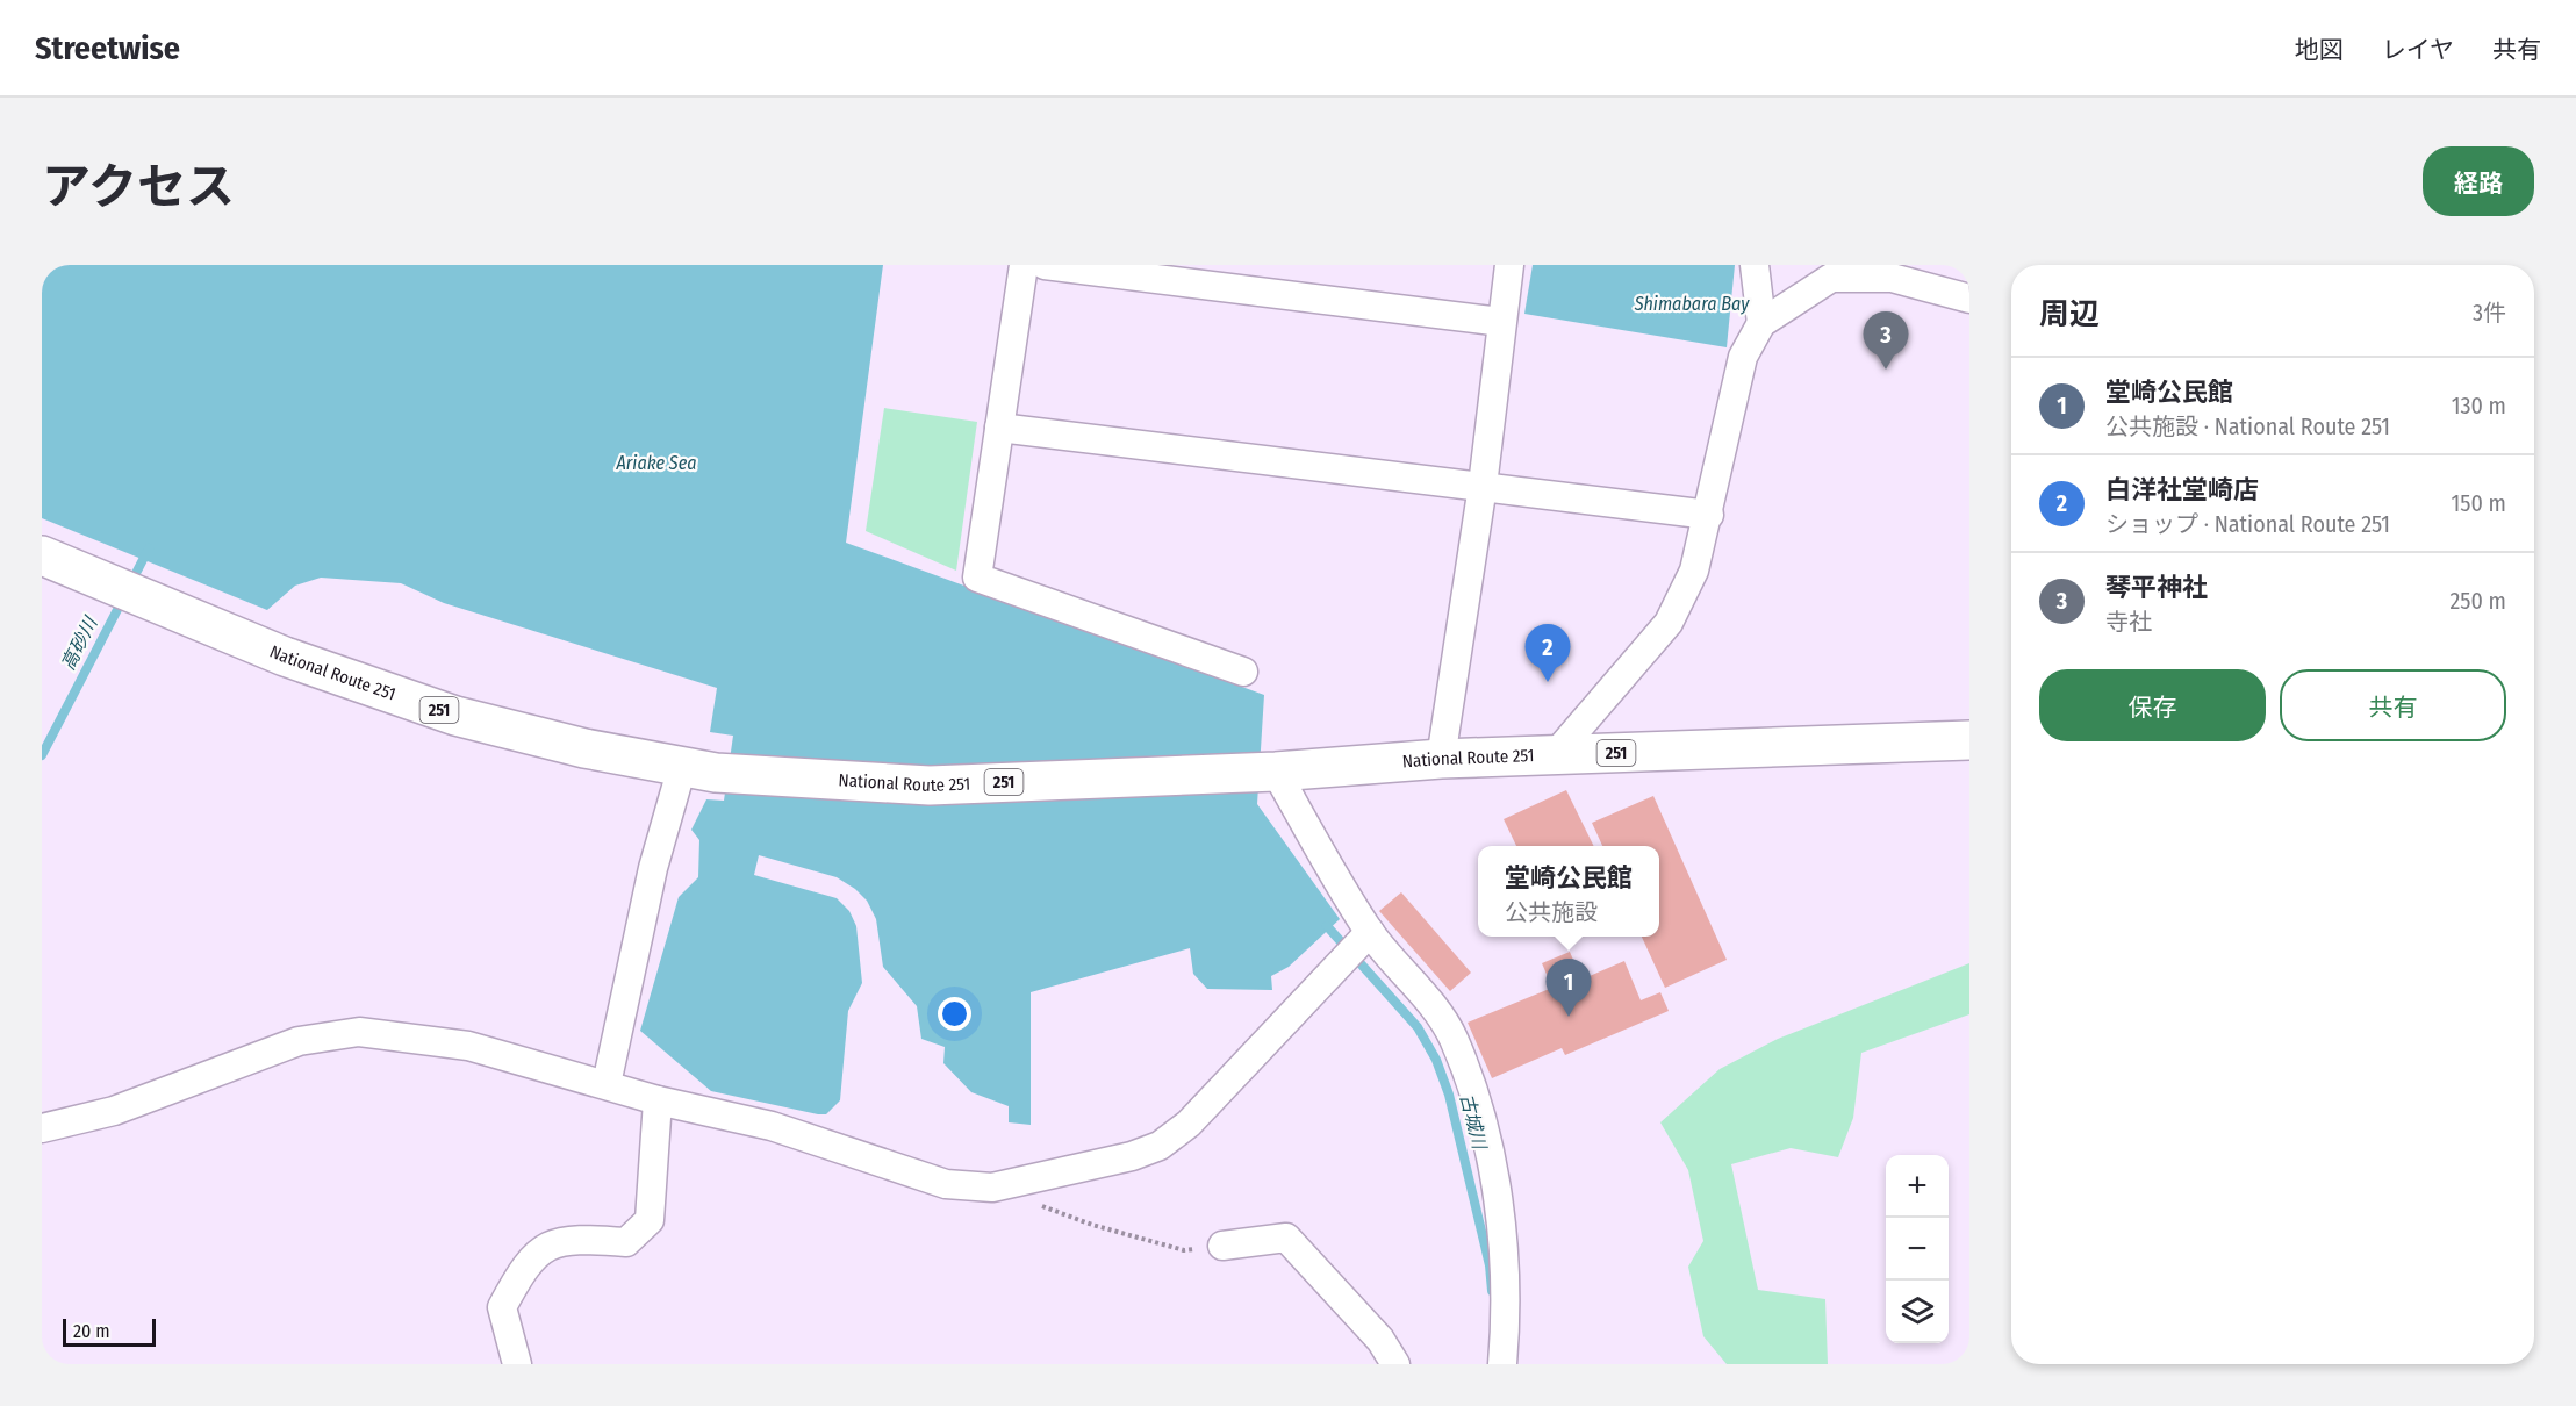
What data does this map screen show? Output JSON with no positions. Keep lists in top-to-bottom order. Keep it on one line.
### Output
{"streets":{"highway":["National Route 251","251"]},"water":["Shimabara Bay","Ariake Sea","高砂川","古城川"],"scale_bar":"20 m","page":{"header":"Streetwise","nav":["地図","レイヤ","共有"],"title":"アクセス","buttons":["経路",["保存","共有"]],"heading":["周辺","3件"],"pins":["3","2","1"],"list":[{"mark":"1","name":"堂崎公民館","note":"公共施設 · National Route 251","value":"130 m"},{"mark":"2","name":"白洋社堂崎店","note":"ショップ · National Route 251","value":"150 m"},{"mark":"3","name":"琴平神社","note":"寺社","value":"250 m"}],"popup":["堂崎公民館","公共施設"],"map_buttons":["+","−"],"scale":"20 m"}}
